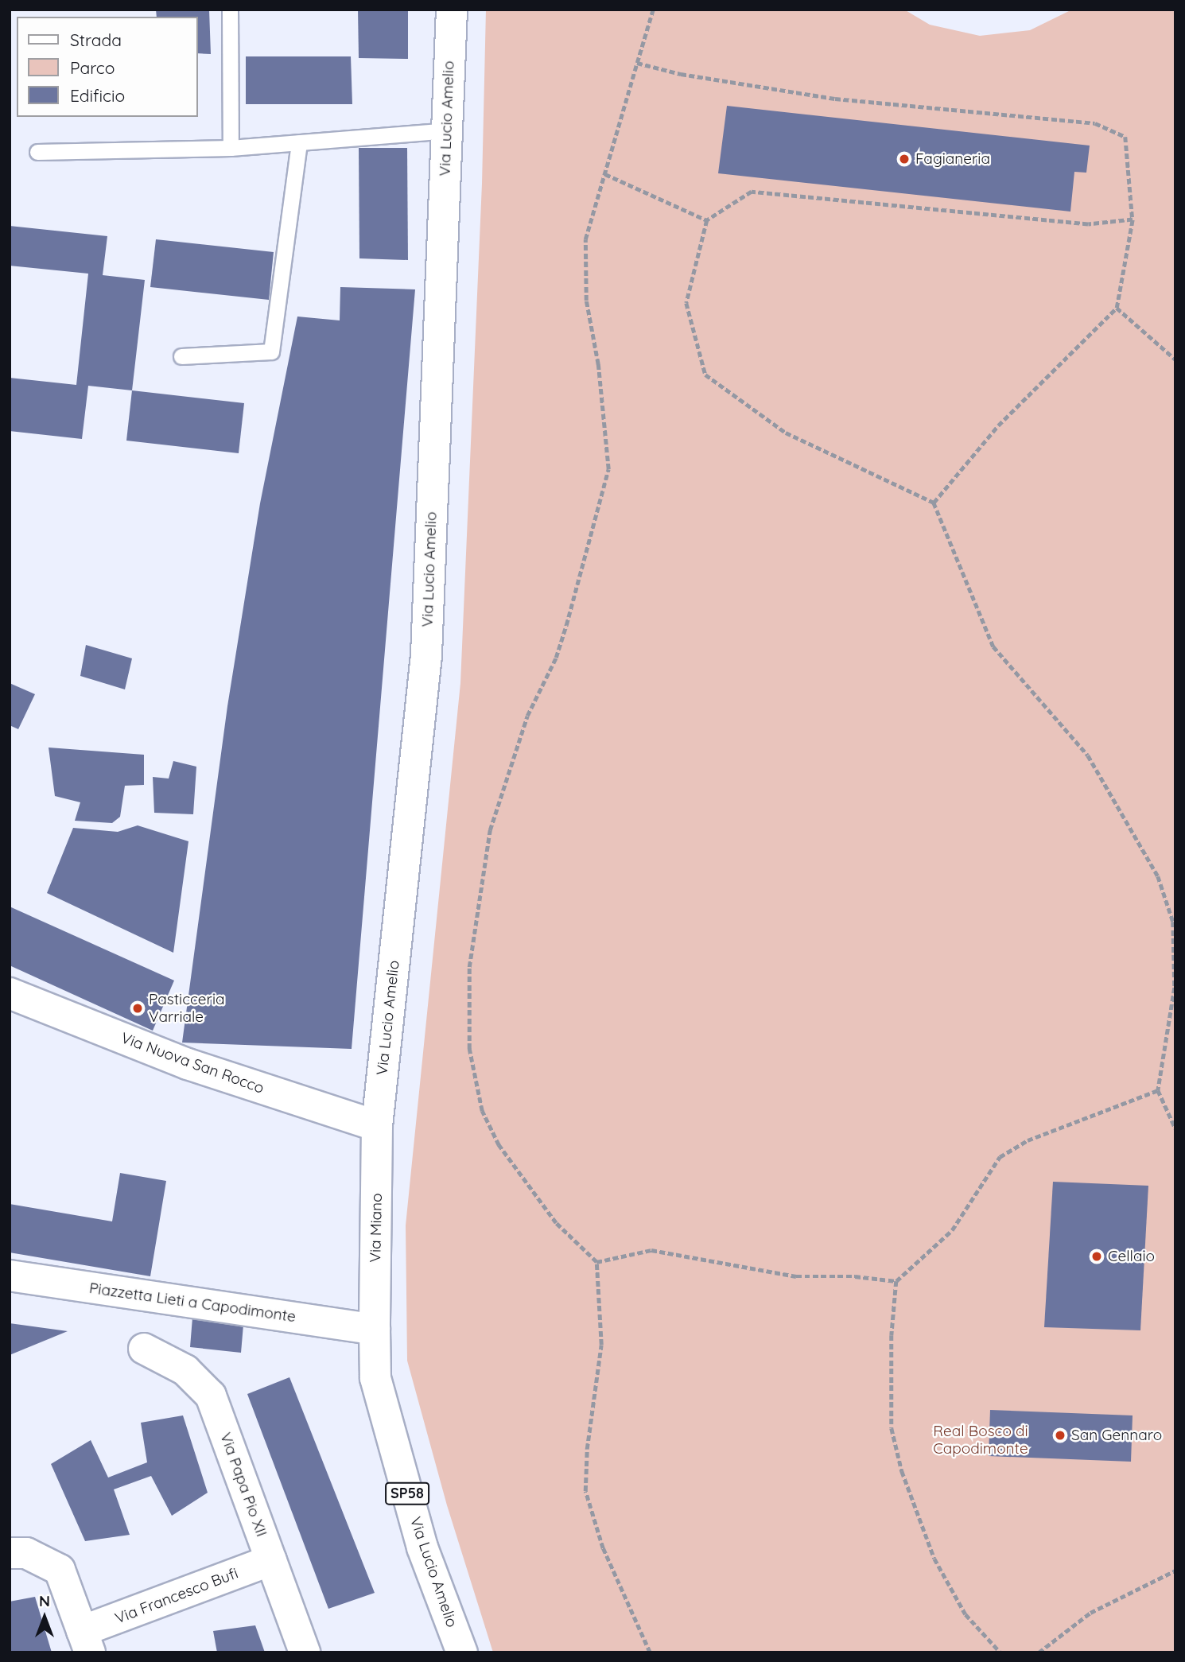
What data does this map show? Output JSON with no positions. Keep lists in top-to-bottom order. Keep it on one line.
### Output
{"streets":{"main road":["Via Lucio Amelio","Via Nuova San Rocco","Via Miano","Piazzetta Lieti a Capodimonte","Via Papa Pio XII","SP58","Via Francesco Bufi"]},"crossings":[["Via Lucio Amelio","Via Nuova San Rocco"],["Via Lucio Amelio","Via Miano"],["Via Lucio Amelio","Piazzetta Lieti a Capodimonte"],["Via Nuova San Rocco","Via Miano"],["Via Miano","Piazzetta Lieti a Capodimonte"],["Via Papa Pio XII","Via Francesco Bufi"]],"parks":["Real Bosco di Capodimonte"],"places":["Fagianeria","Pasticceria Varriale","Cellaio","San Gennaro"],"legend":["Strada","Parco","Edificio"],"north":"top"}
